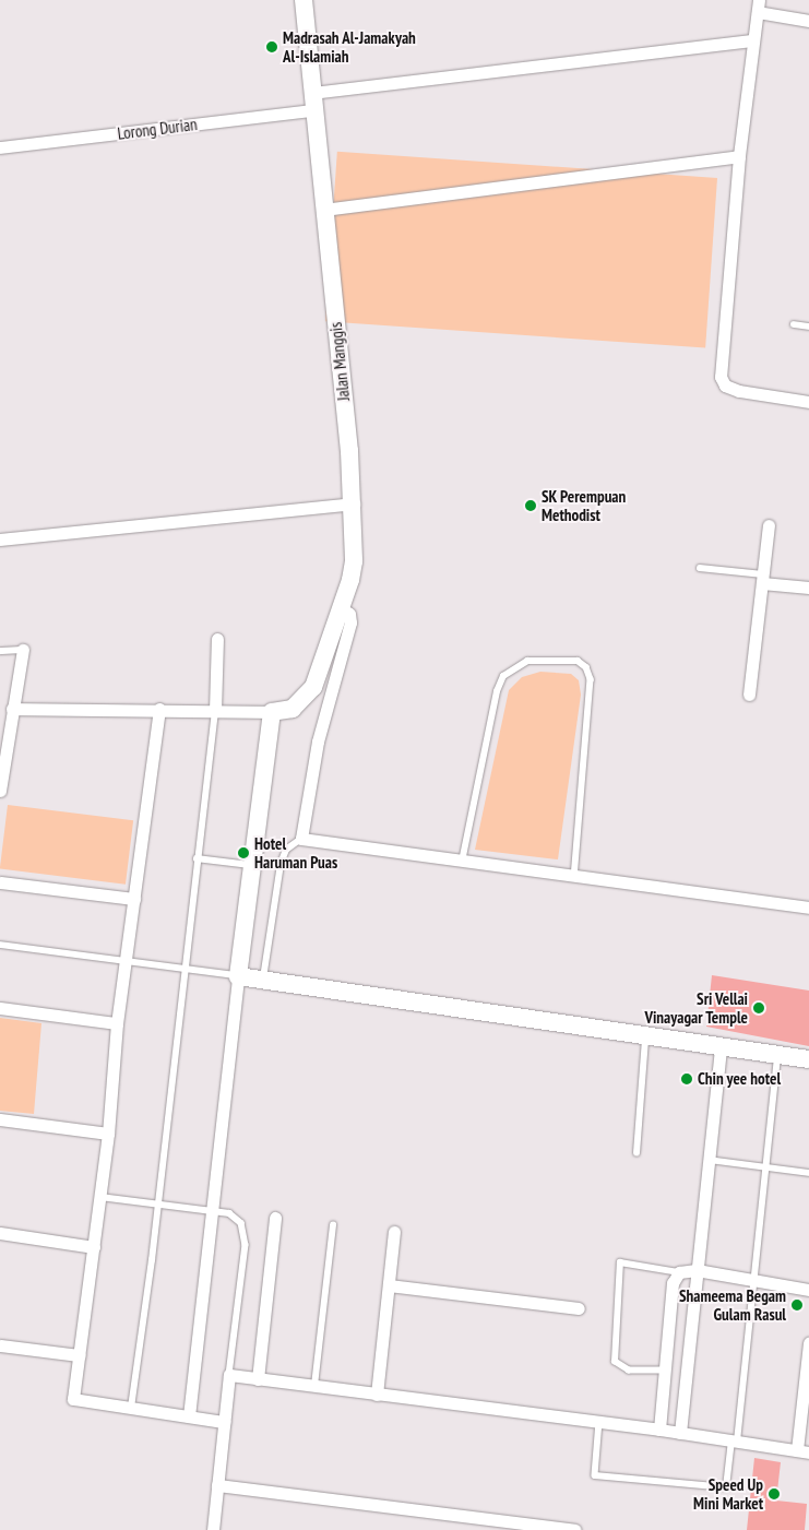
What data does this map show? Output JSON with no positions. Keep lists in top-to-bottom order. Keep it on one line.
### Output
{"streets":{"street":["Lorong Durian","Jalan Manggis"]},"crossings":[["Lorong Durian","Jalan Manggis"]],"places":["Madrasah Al-Jamakyah Al-Islamiah","SK Perempuan Methodist","Hotel Haruman Puas","Sri Vellai Vinayagar Temple","Chin yee hotel","Shameema Begam Gulam Rasul","Speed Up Mini Market"]}
